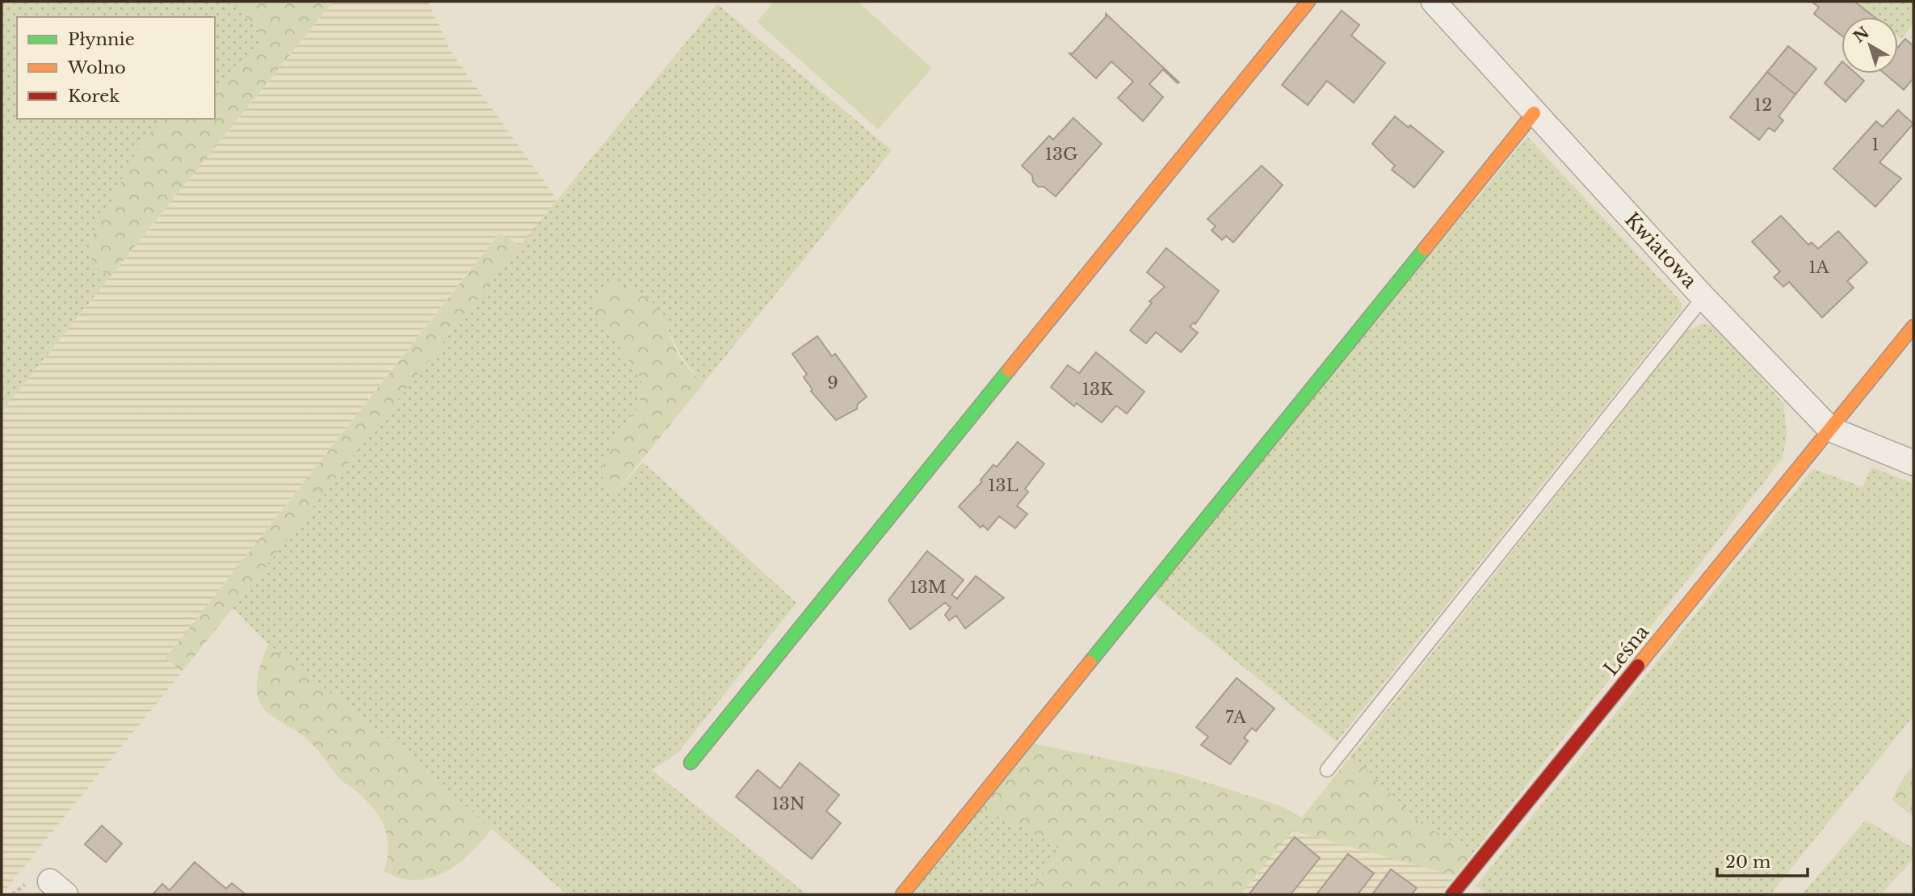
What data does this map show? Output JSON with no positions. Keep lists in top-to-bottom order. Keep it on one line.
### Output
{"streets":{"street":["Kwiatowa","Leśna"]},"crossings":[["Kwiatowa","Leśna"]],"house_numbers":["12","1","13G","1A","9","13K","13L","13M","7A","13N"],"legend":["Płynnie","Wolno","Korek"],"scale_bar":"20 m","north":"top left"}
